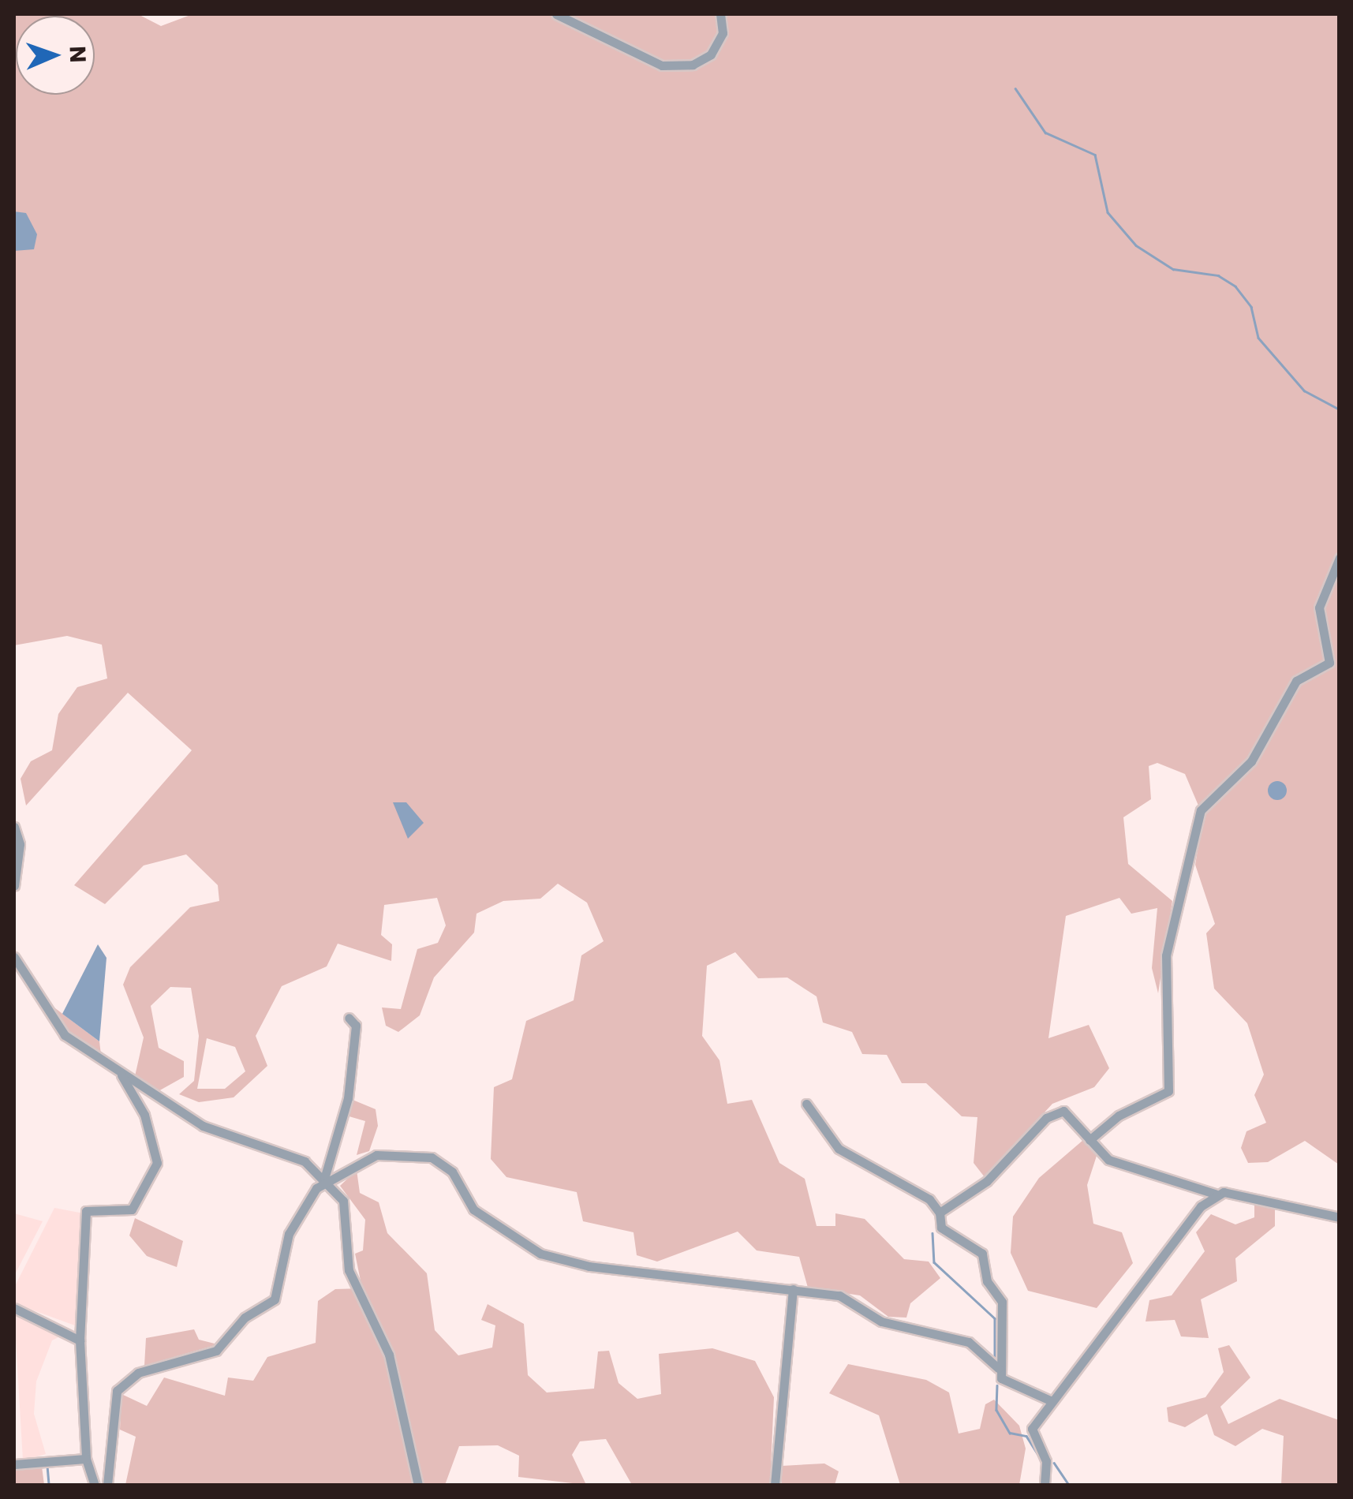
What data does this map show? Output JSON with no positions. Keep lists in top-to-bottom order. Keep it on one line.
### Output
{"north":"right"}
